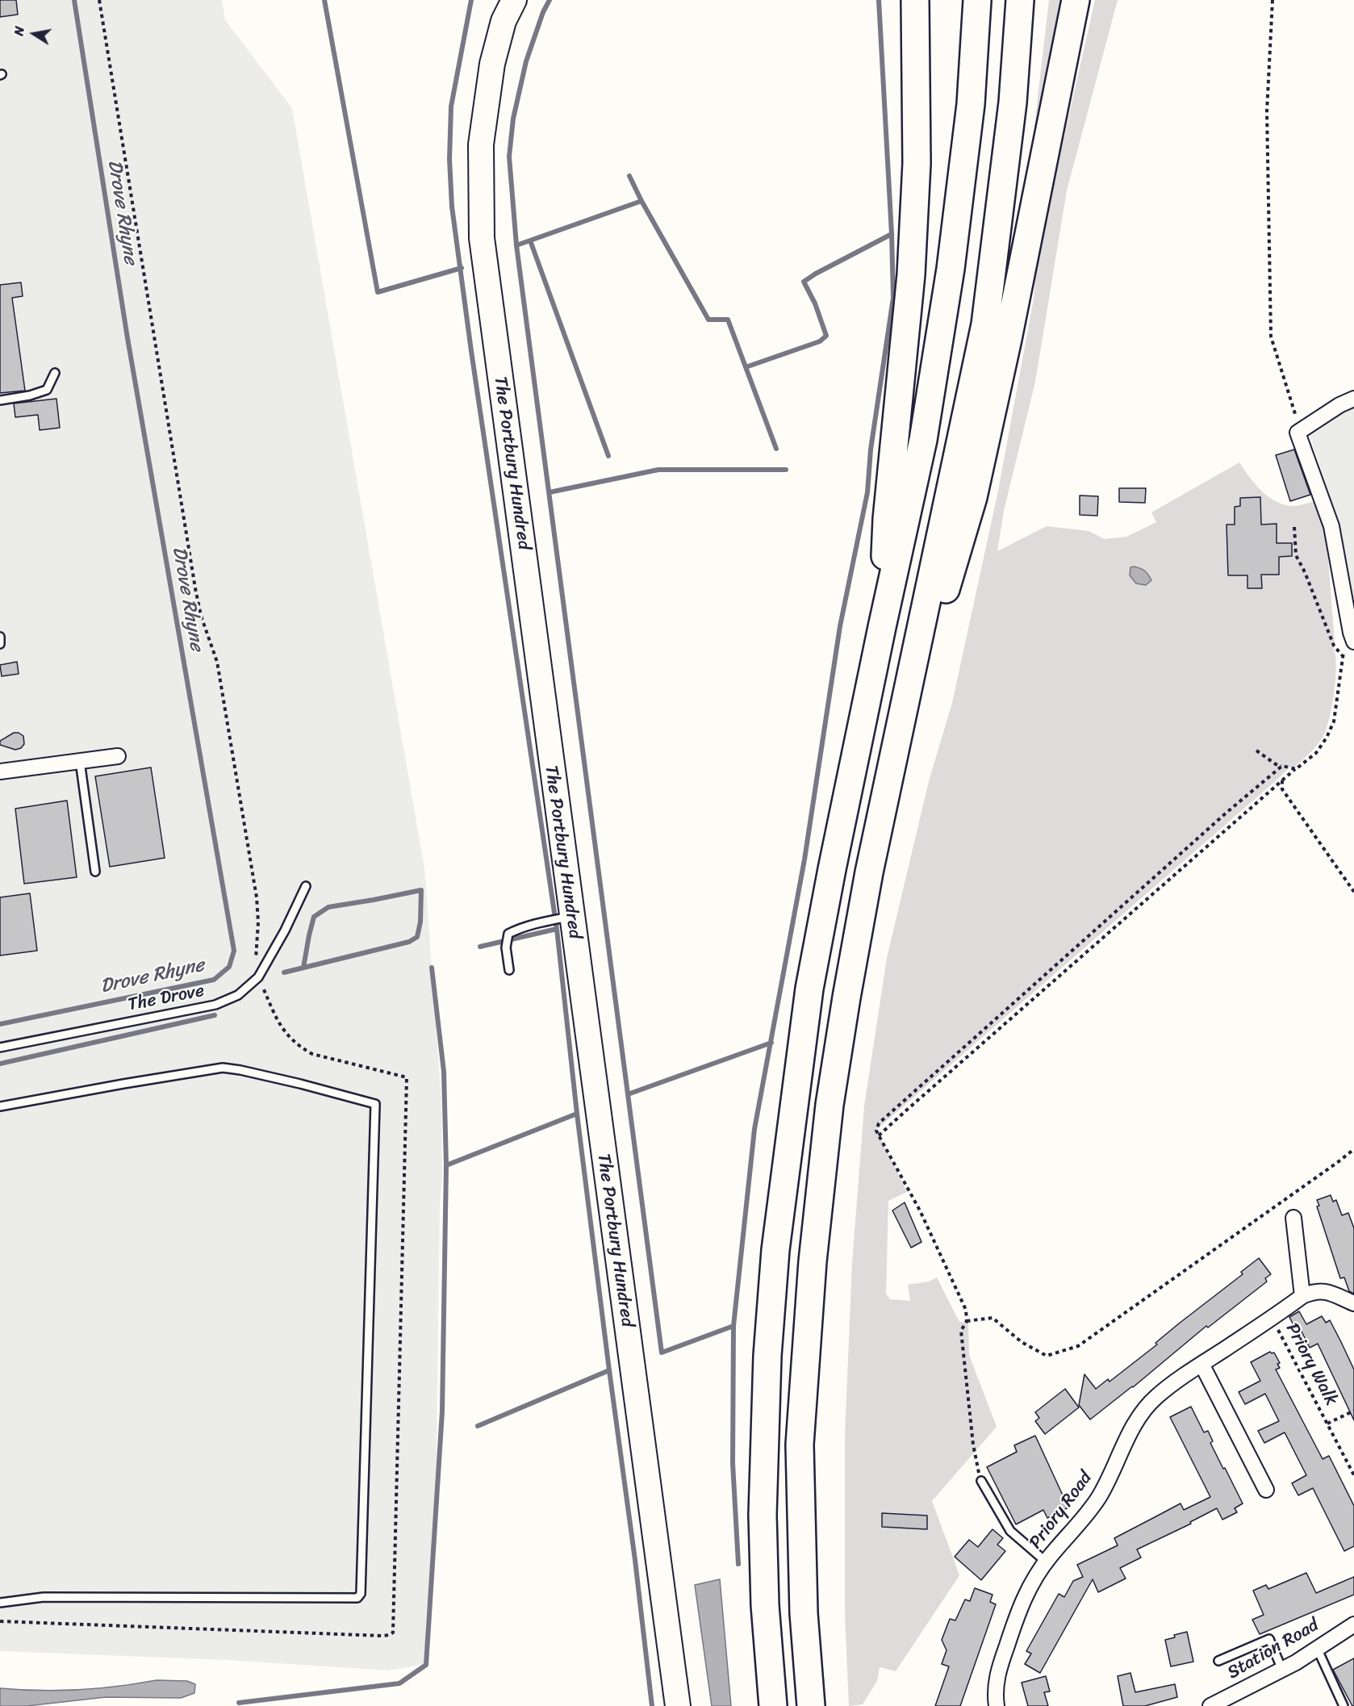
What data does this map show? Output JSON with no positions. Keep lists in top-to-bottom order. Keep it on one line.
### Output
{"streets":{"main road":["The Portbury Hundred"],"street":["Priory Road","Station Road"],"lane":["The Drove"],"path":["Priory Walk"]},"crossings":[["Priory Walk","Priory Road"]],"water":["Drove Rhyne"],"north":"left"}
